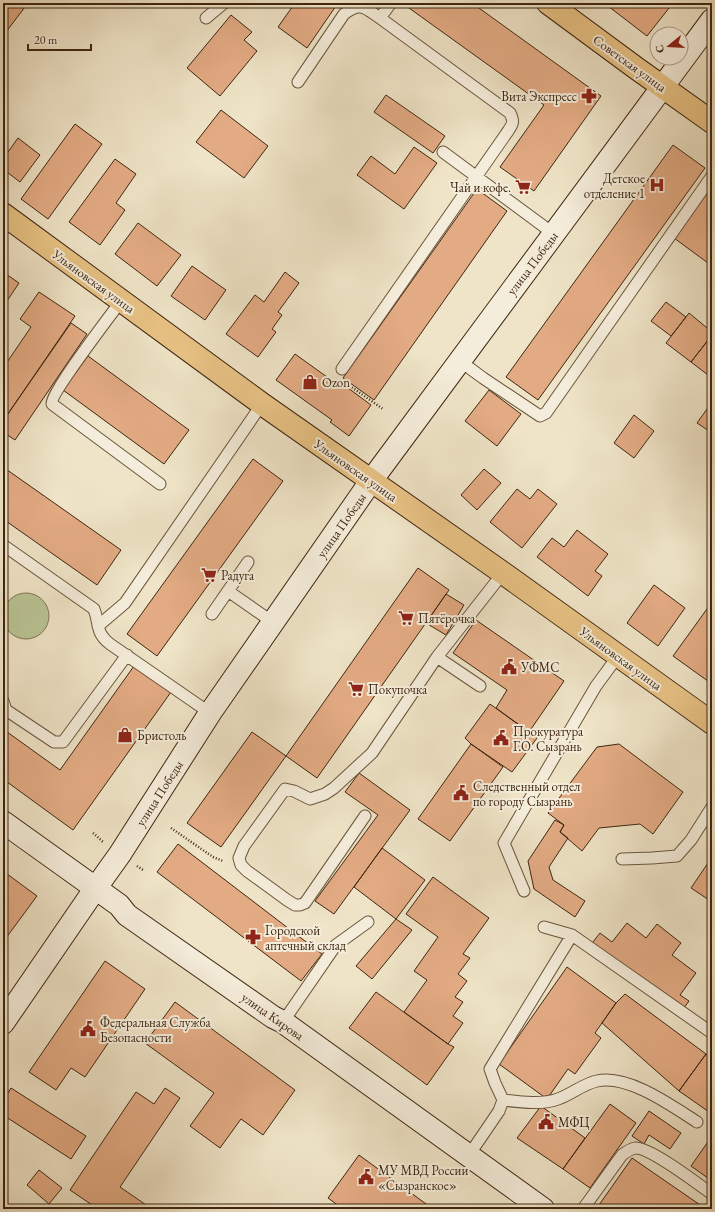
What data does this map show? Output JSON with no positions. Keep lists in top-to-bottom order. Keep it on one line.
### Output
{"streets":{"main road":["Советская улица","улица Победы","Ульяновская улица","улица Кирова"]},"crossings":[["Советская улица","улица Победы"],["улица Победы","Ульяновская улица"],["улица Победы","улица Кирова"]],"places":{"pharmacy":["Вита Экспресс","Городской аптечный склад"],"hospital":["Детское отделение 1"],"supermarket":["Чай и кофе.","Радуга","Пятёрочка","Покупочка"],"shop":["Ozon","Бристоль"],"public building":["УФМС","Прокуратура Г.О. Сызрань","Следственный отдел по городу Сызрань","Федеральная Служба Безопасности","МФЦ","МУ МВД России «Сызранское»"]},"scale_bar":"20 m","north":"left"}
